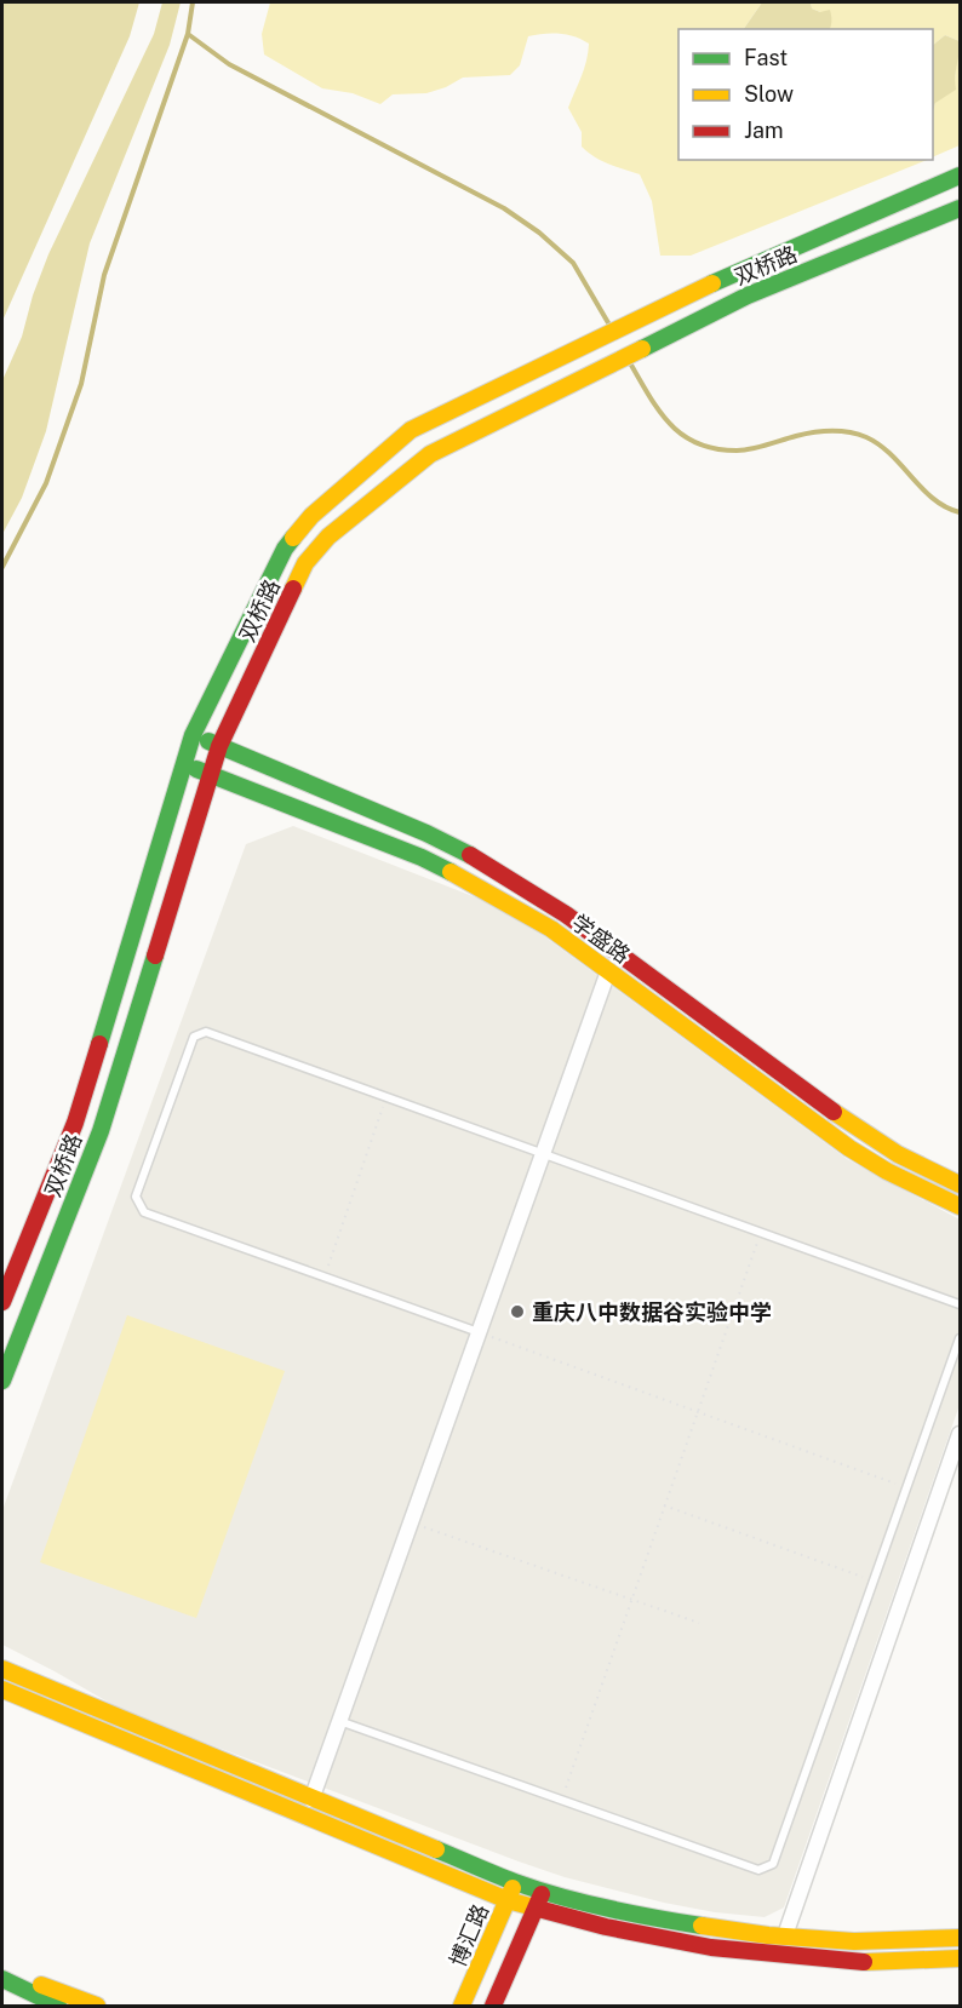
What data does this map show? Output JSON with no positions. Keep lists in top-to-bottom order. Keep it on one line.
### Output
{"streets":{"main road":["双桥路","学盛路","博汇路"]},"crossings":[["双桥路","学盛路"]],"places":["重庆八中数据谷实验中学"],"legend":["Fast","Slow","Jam"]}
